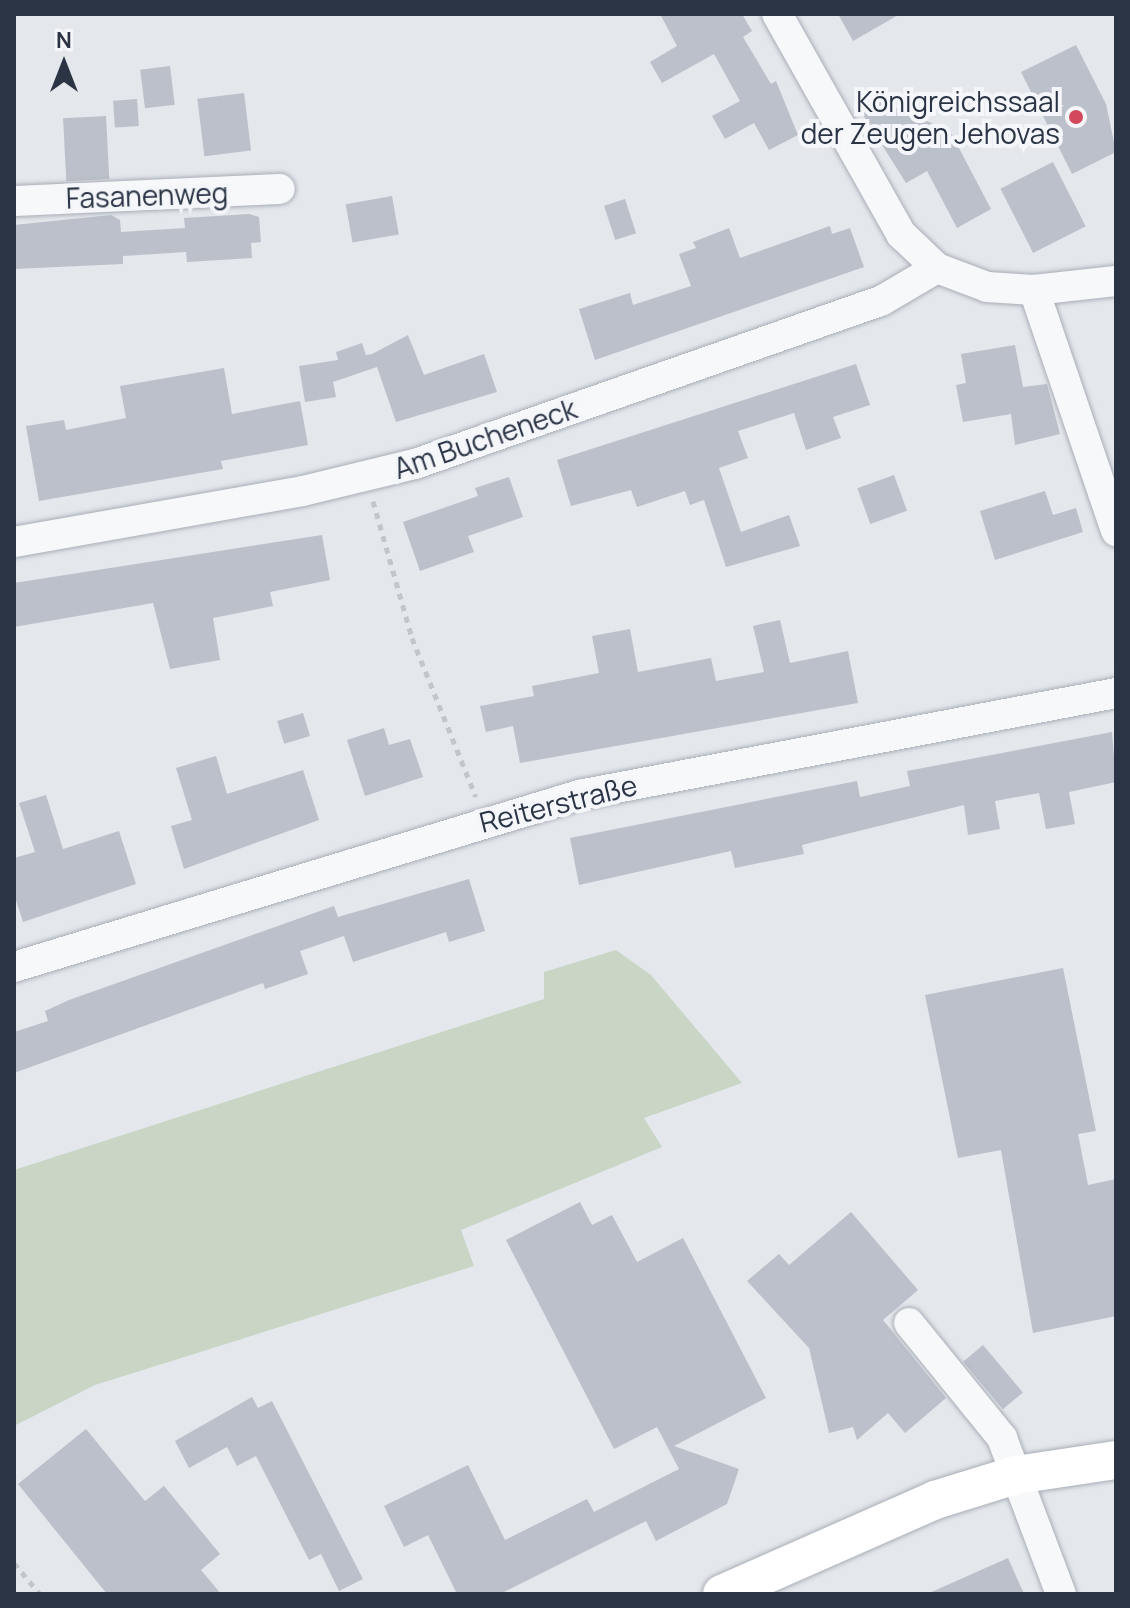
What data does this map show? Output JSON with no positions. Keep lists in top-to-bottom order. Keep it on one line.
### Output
{"streets":{"street":["Fasanenweg","Am Bucheneck","Reiterstraße"]},"places":["Königreichssaal der Zeugen Jehovas"],"north":"top"}
